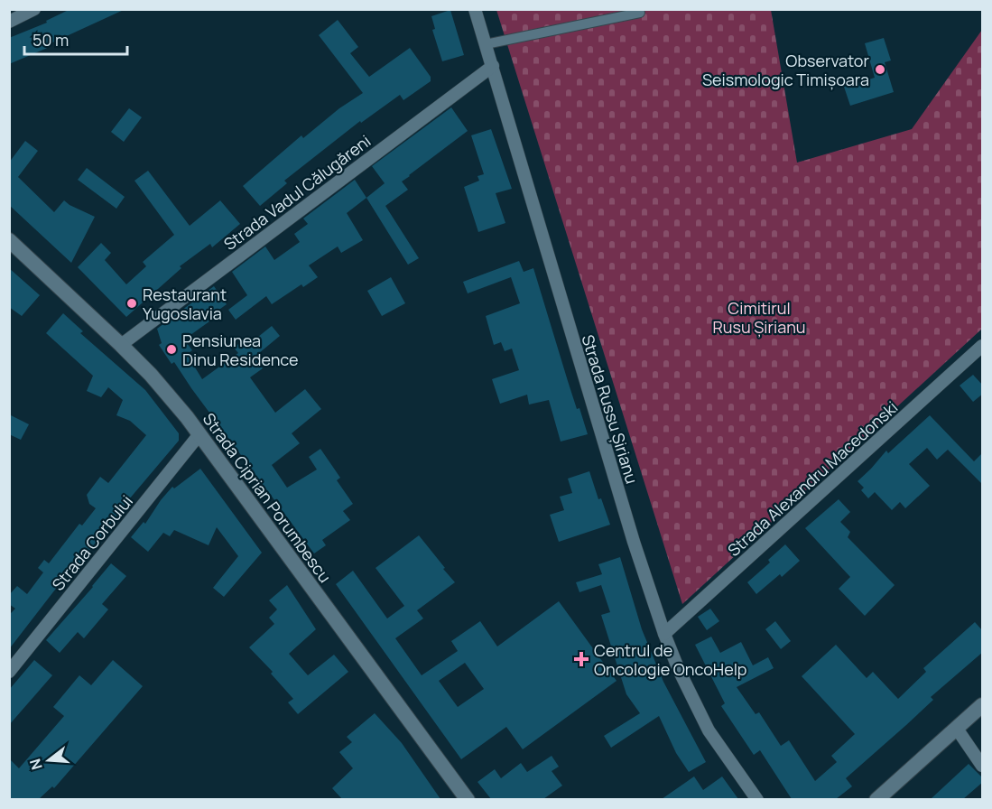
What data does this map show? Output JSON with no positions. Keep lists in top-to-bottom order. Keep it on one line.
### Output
{"streets":{"street":["Strada Vadul Călugăreni","Strada Russu Șirianu","Strada Alexandru Macedonski","Strada Ciprian Porumbescu","Strada Corbului"]},"crossings":[["Strada Vadul Călugăreni","Strada Russu Șirianu"],["Strada Vadul Călugăreni","Strada Ciprian Porumbescu"],["Strada Russu Șirianu","Strada Alexandru Macedonski"],["Strada Ciprian Porumbescu","Strada Corbului"]],"parks":["Cimitirul Rusu Șirianu"],"places":{"other":["Observator Seismologic Timișoara","Restaurant Yugoslavia","Pensiunea Dinu Residence"],"health":["Centrul de Oncologie OncoHelp"]},"scale_bar":"50 m","north":"left"}
